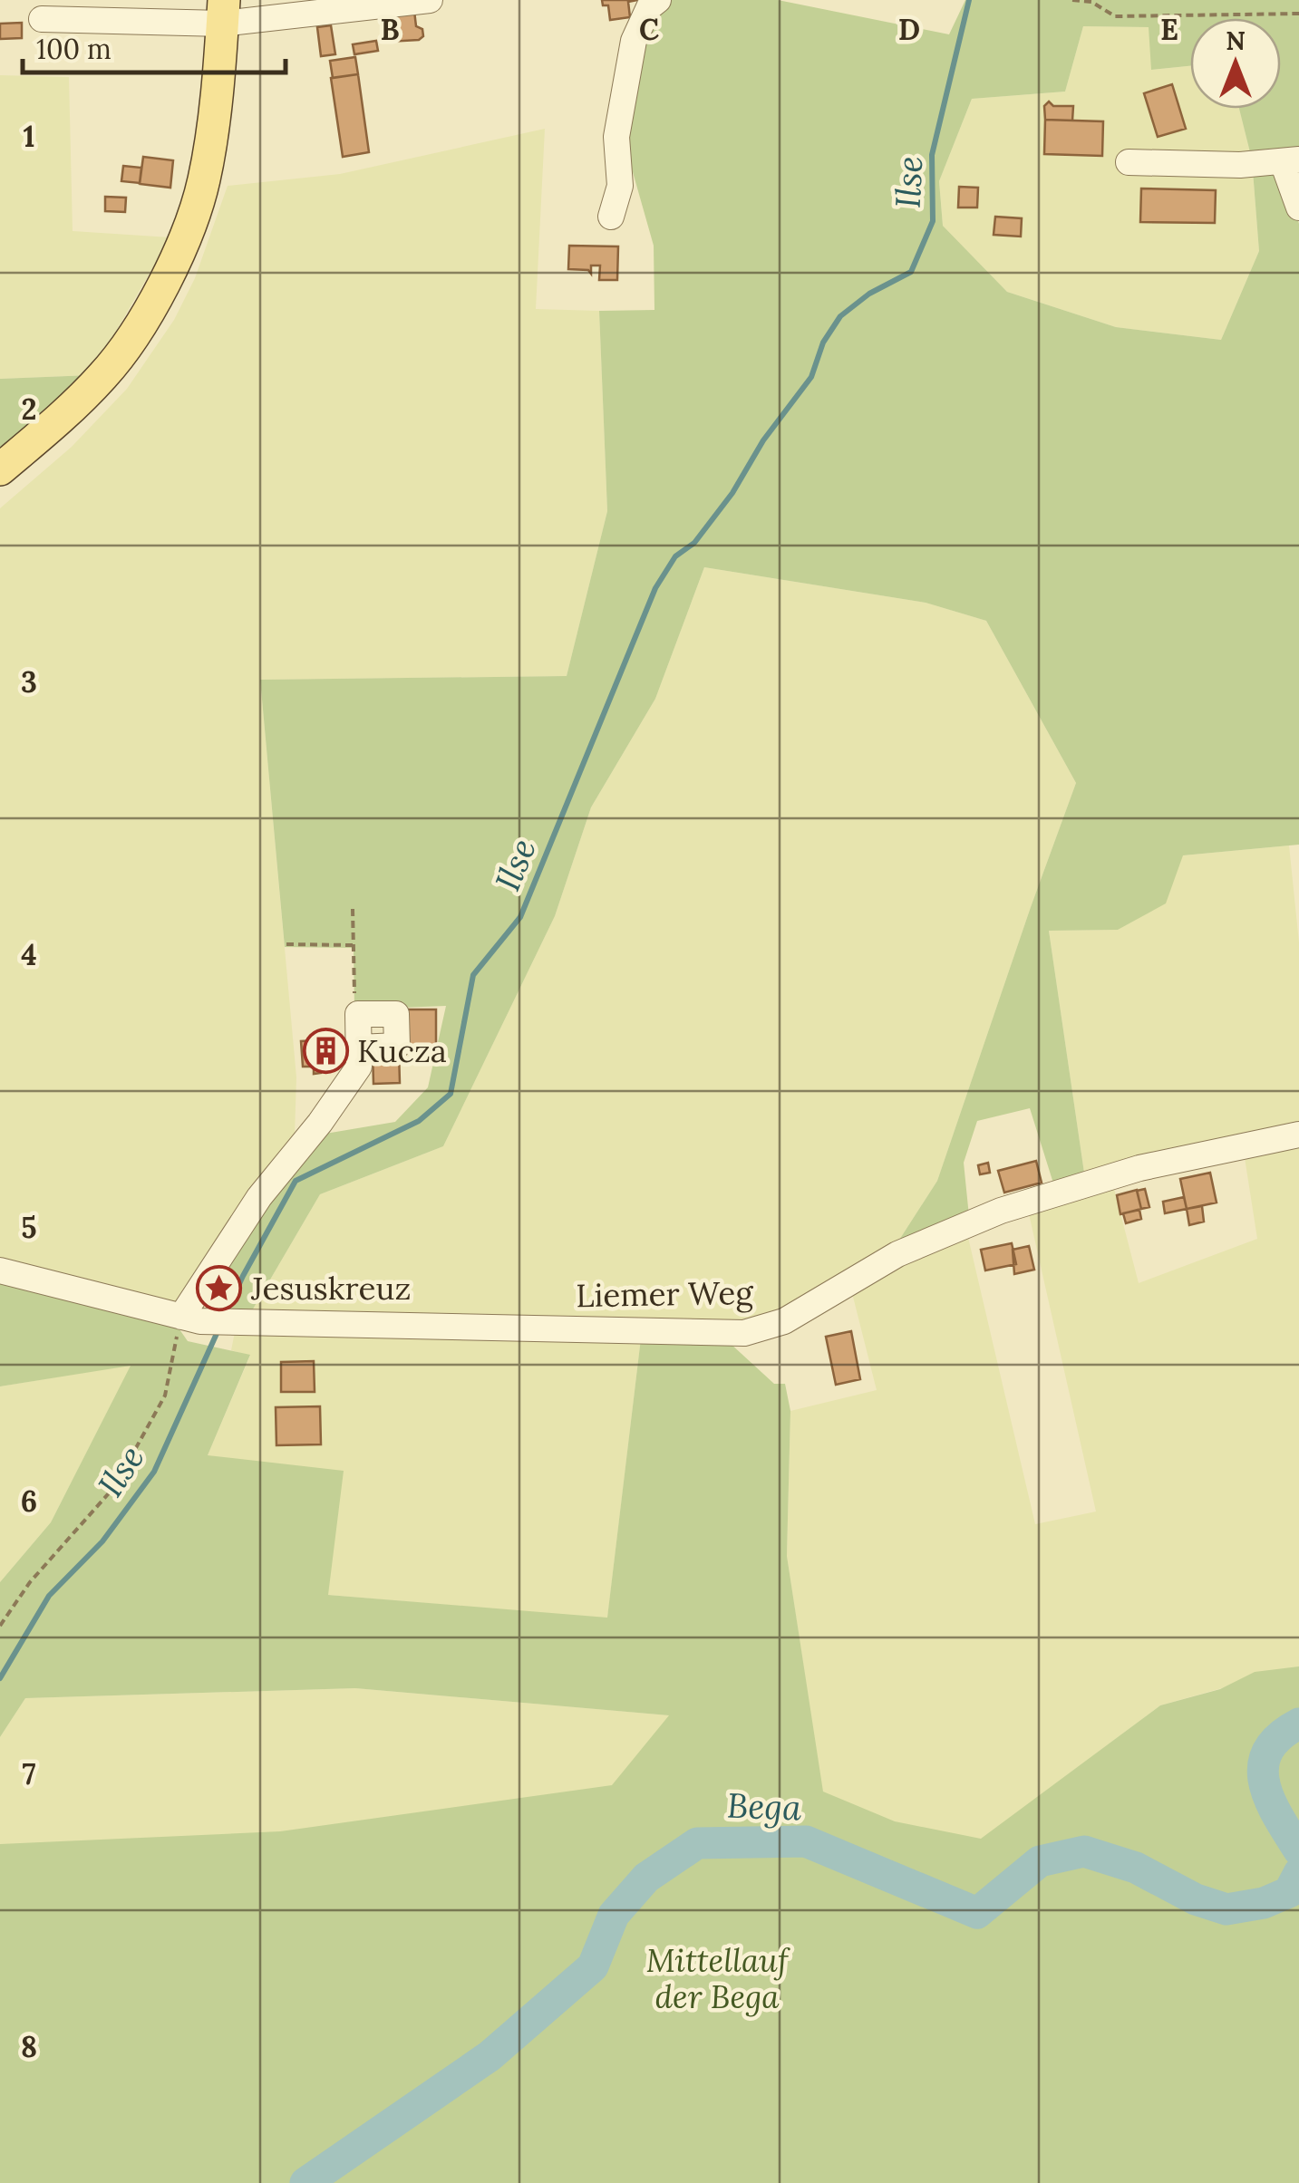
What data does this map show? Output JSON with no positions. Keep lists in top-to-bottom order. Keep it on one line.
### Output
{"streets":{"street":["Liemer Weg"]},"water":["Ilse","Bega"],"parks":["Mittellauf der Bega"],"places":{"building":["Kucza"],"place":["Jesuskreuz"]},"scale_bar":"100 m","north":"top","grid":{"columns":["B","C","D","E"],"rows":["1","2","3","4","5","6","7","8"]}}
